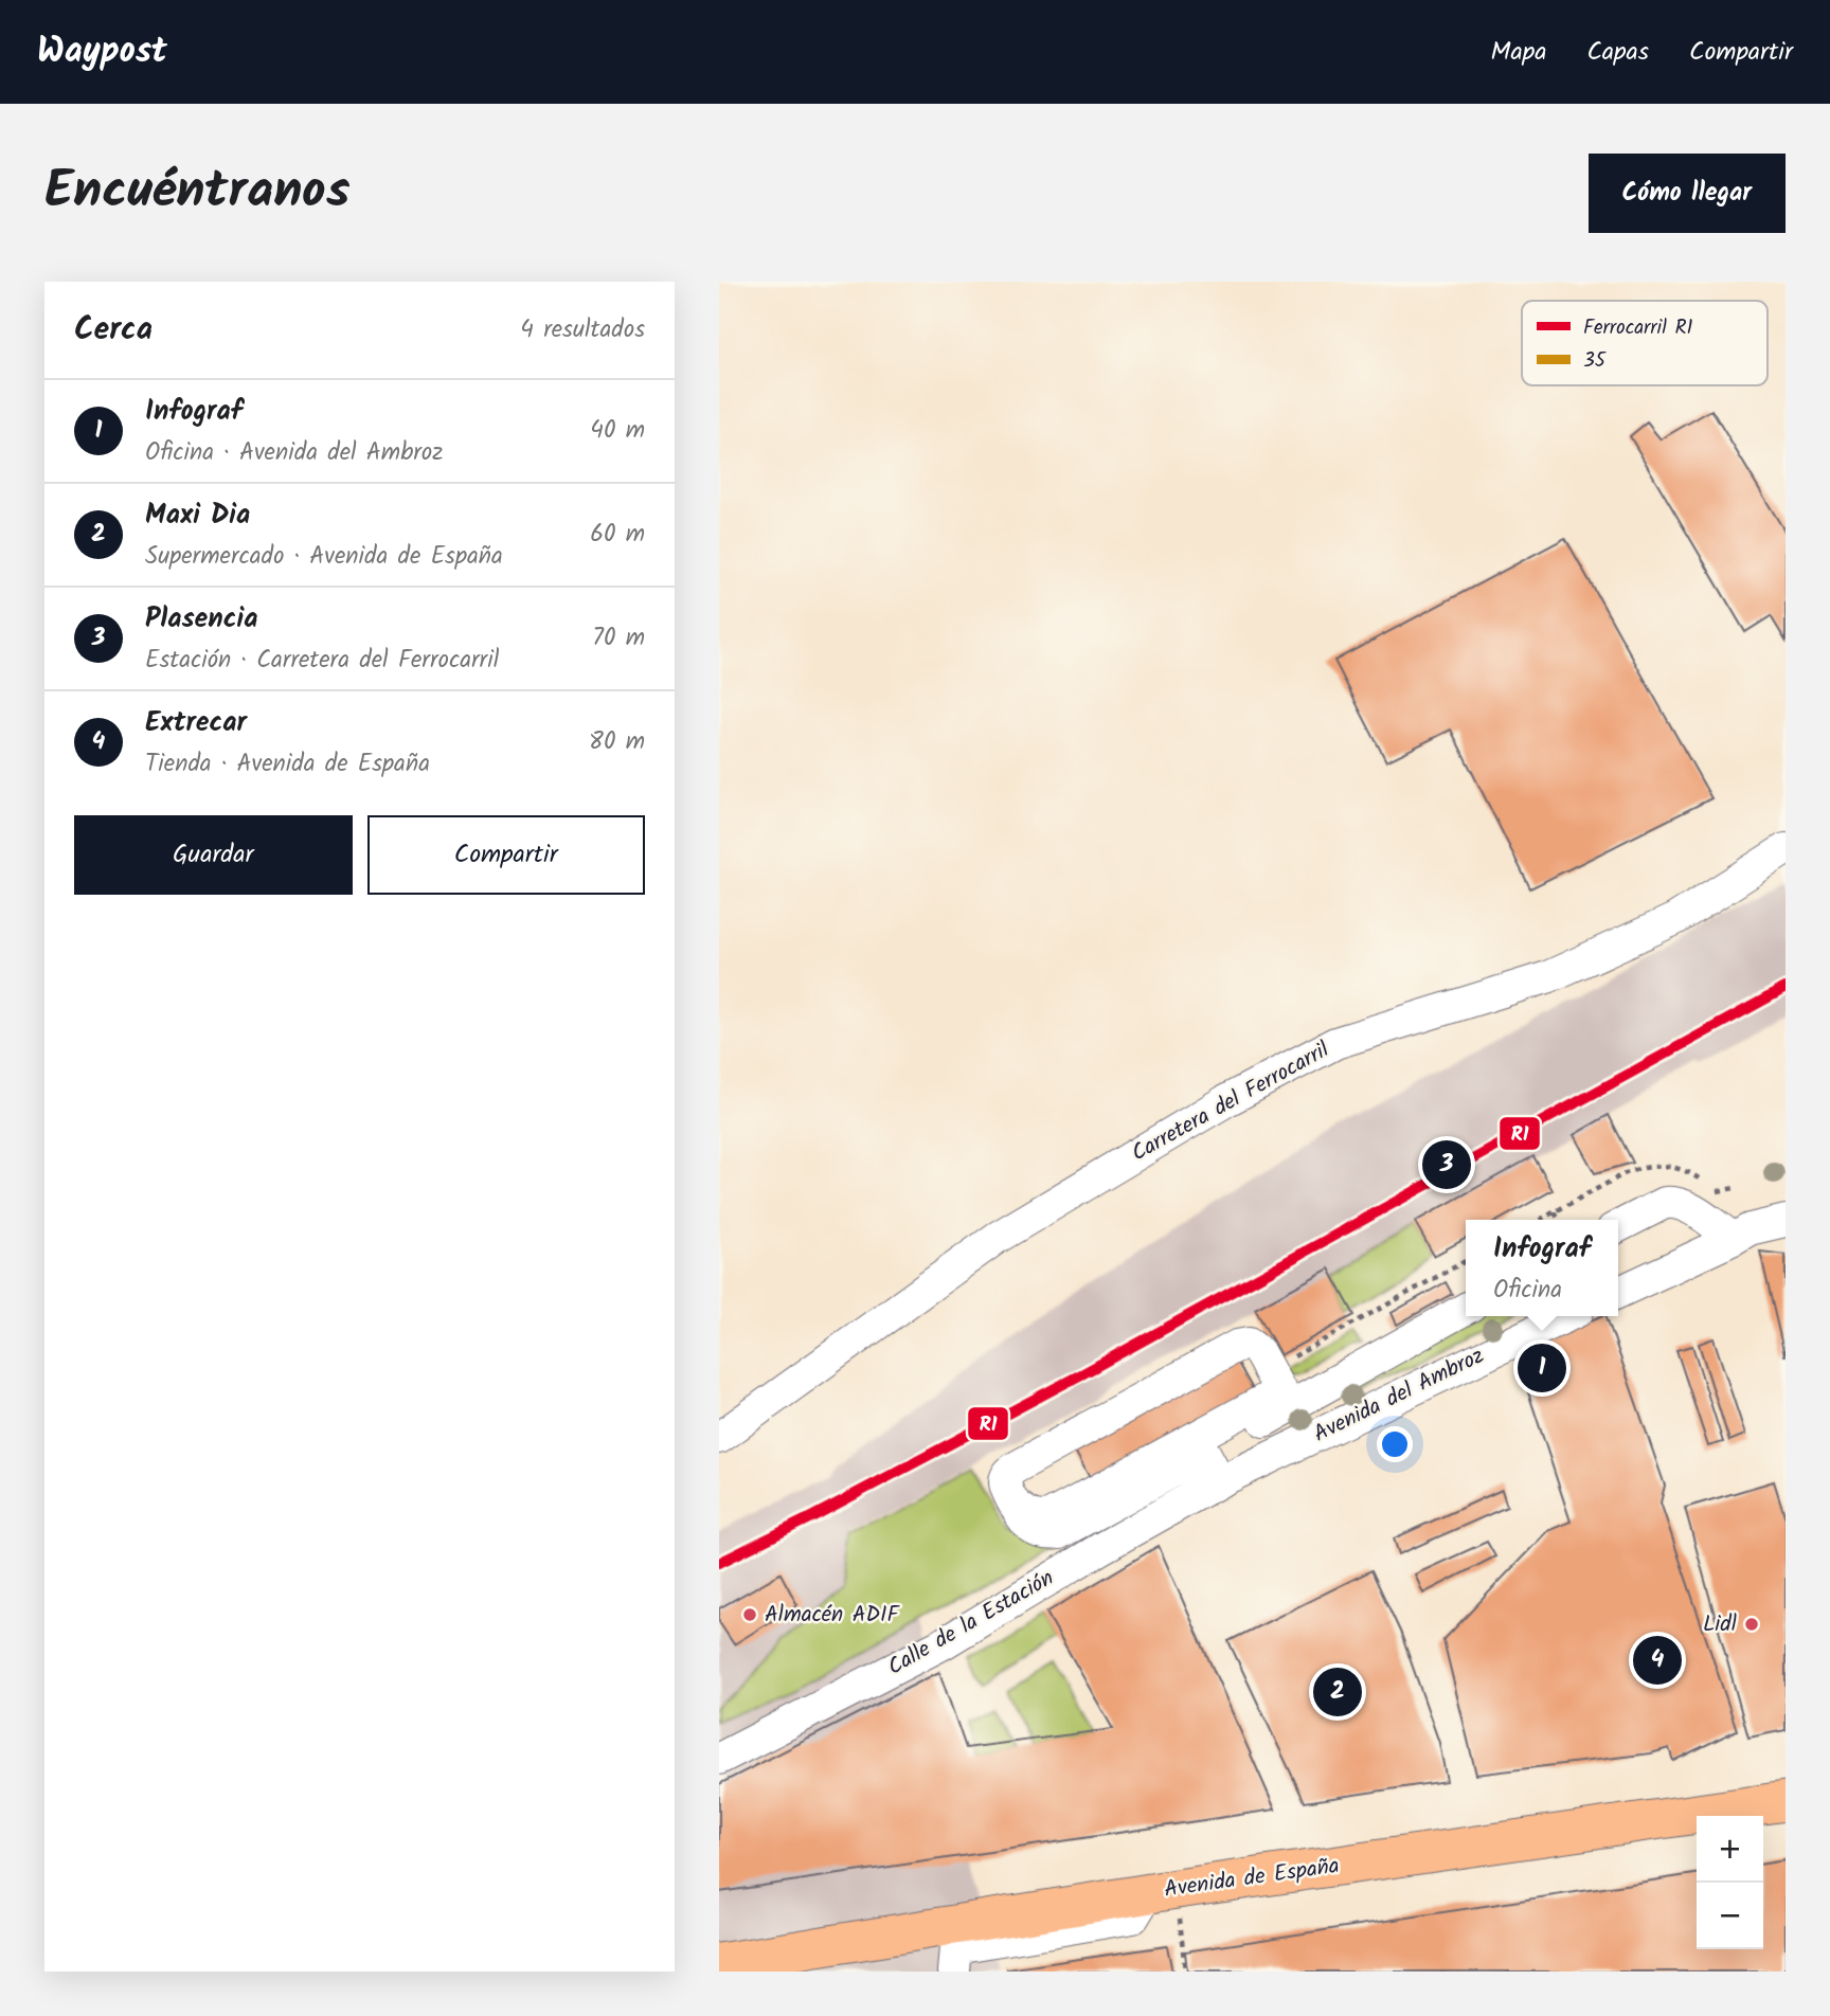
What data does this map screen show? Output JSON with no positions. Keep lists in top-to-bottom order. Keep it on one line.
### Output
{"streets":{"main road":["Avenida de España"],"street":["Carretera del Ferrocarril","Avenida del Ambroz","Calle de la Estación"]},"crossings":[["Avenida del Ambroz","Calle de la Estación"]],"places":["Almacén ADIF","Lidl"],"lines":["rail line R1"],"legend":["Ferrocarril R1","35"],"page":{"header":"Waypost","nav":["Mapa","Capas","Compartir"],"title":"Encuéntranos","buttons":["Cómo llegar",["Guardar","Compartir"]],"heading":["Cerca","4 resultados"],"list":[{"mark":"1","name":"Infograf","note":"Oficina · Avenida del Ambroz","value":"40 m"},{"mark":"2","name":"Maxi Dia","note":"Supermercado · Avenida de España","value":"60 m"},{"mark":"3","name":"Plasencia","note":"Estación · Carretera del Ferrocarril","value":"70 m"},{"mark":"4","name":"Extrecar","note":"Tienda · Avenida de España","value":"80 m"}],"pins":["3","1","4","2"],"popup":["Infograf","Oficina"],"map_buttons":["+","−"]}}
